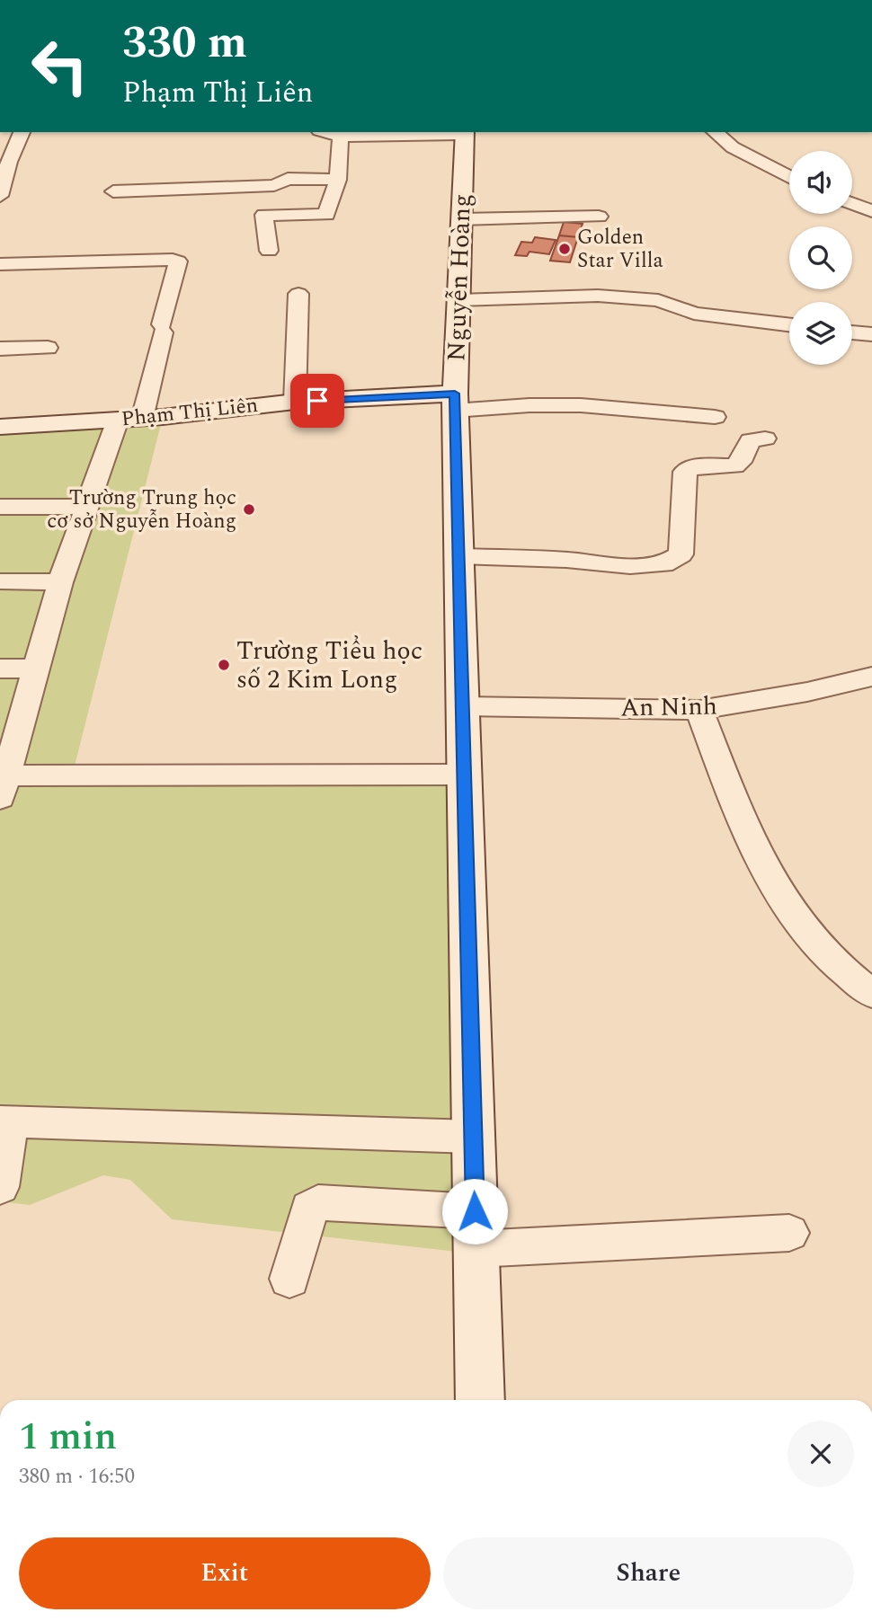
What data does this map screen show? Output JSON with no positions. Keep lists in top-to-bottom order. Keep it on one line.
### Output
{"streets":{"street":["Nguyễn Hoàng","Phạm Thị Liên","An Ninh"]},"crossings":[["Nguyễn Hoàng","Phạm Thị Liên"],["Nguyễn Hoàng","An Ninh"]],"places":["Golden Star Villa","Trường Trung học cơ sở Nguyễn Hoàng","Trường Tiểu học số 2 Kim Long"],"page":{"turn":["330 m","Phạm Thị Liên"],"heading":["1 min","380 m · 16:50"],"buttons":["Exit","Share"]}}
